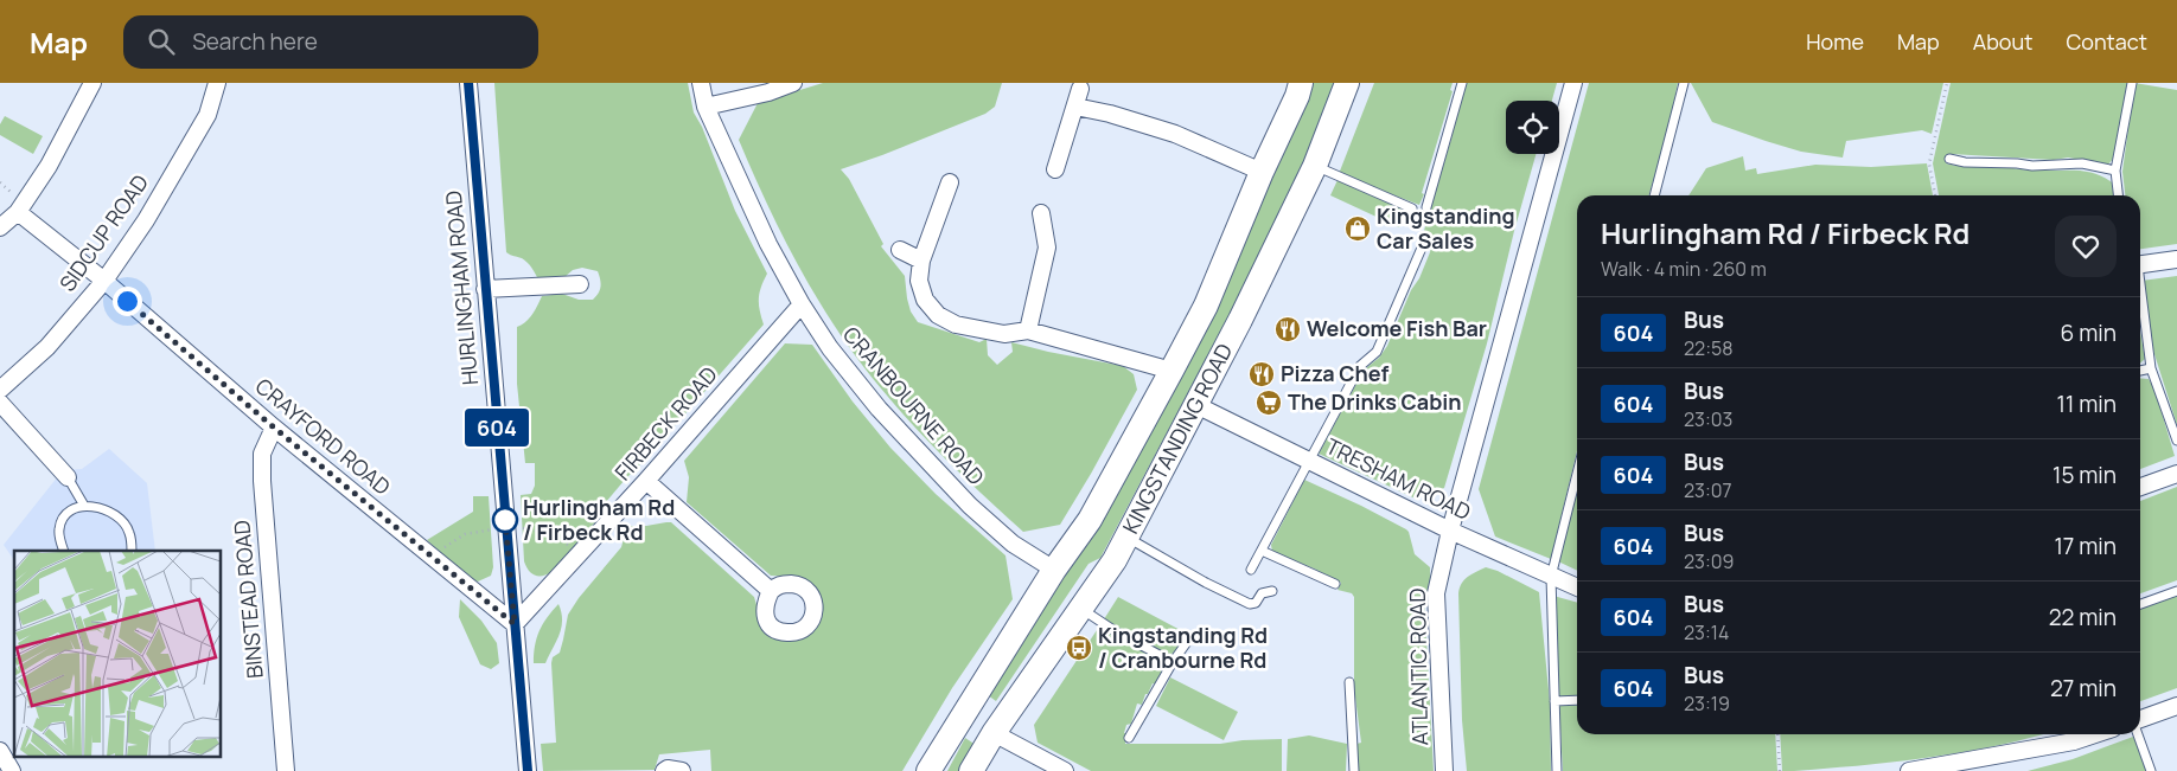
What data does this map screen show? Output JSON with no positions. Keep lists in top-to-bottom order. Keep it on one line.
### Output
{"streets":{"main road":["KINGSTANDING ROAD"],"street":["SIDCUP ROAD","HURLINGHAM ROAD","CRANBOURNE ROAD","FIRBECK ROAD","CRAYFORD ROAD","TRESHAM ROAD","BINSTEAD ROAD","ATLANTIC ROAD"]},"crossings":[["SIDCUP ROAD","CRAYFORD ROAD"],["HURLINGHAM ROAD","FIRBECK ROAD"],["HURLINGHAM ROAD","CRAYFORD ROAD"],["CRANBOURNE ROAD","FIRBECK ROAD"],["CRANBOURNE ROAD","KINGSTANDING ROAD"],["FIRBECK ROAD","CRAYFORD ROAD"],["CRAYFORD ROAD","BINSTEAD ROAD"],["KINGSTANDING ROAD","TRESHAM ROAD"],["TRESHAM ROAD","ATLANTIC ROAD"]],"places":{"shop":["Kingstanding Car Sales"],"restaurant":["Welcome Fish Bar","Pizza Chef"],"supermarket":["The Drinks Cabin"],"other":["Hurlingham Rd / Firbeck Rd"],"bus stop":["Kingstanding Rd / Cranbourne Rd"]},"lines":["bus line 604"],"page":{"header":"Map","search":"Search here","nav":["Home","Map","About","Contact"],"on_map":"604","heading":["Hurlingham Rd / Firbeck Rd","Walk · 4 min · 260 m"],"list":[{"mark":"604","name":"Bus","note":"22:58","value":"6 min"},{"mark":"604","name":"Bus","note":"23:03","value":"11 min"},{"mark":"604","name":"Bus","note":"23:07","value":"15 min"},{"mark":"604","name":"Bus","note":"23:09","value":"17 min"},{"mark":"604","name":"Bus","note":"23:14","value":"22 min"},{"mark":"604","name":"Bus","note":"23:19","value":"27 min"}]}}
